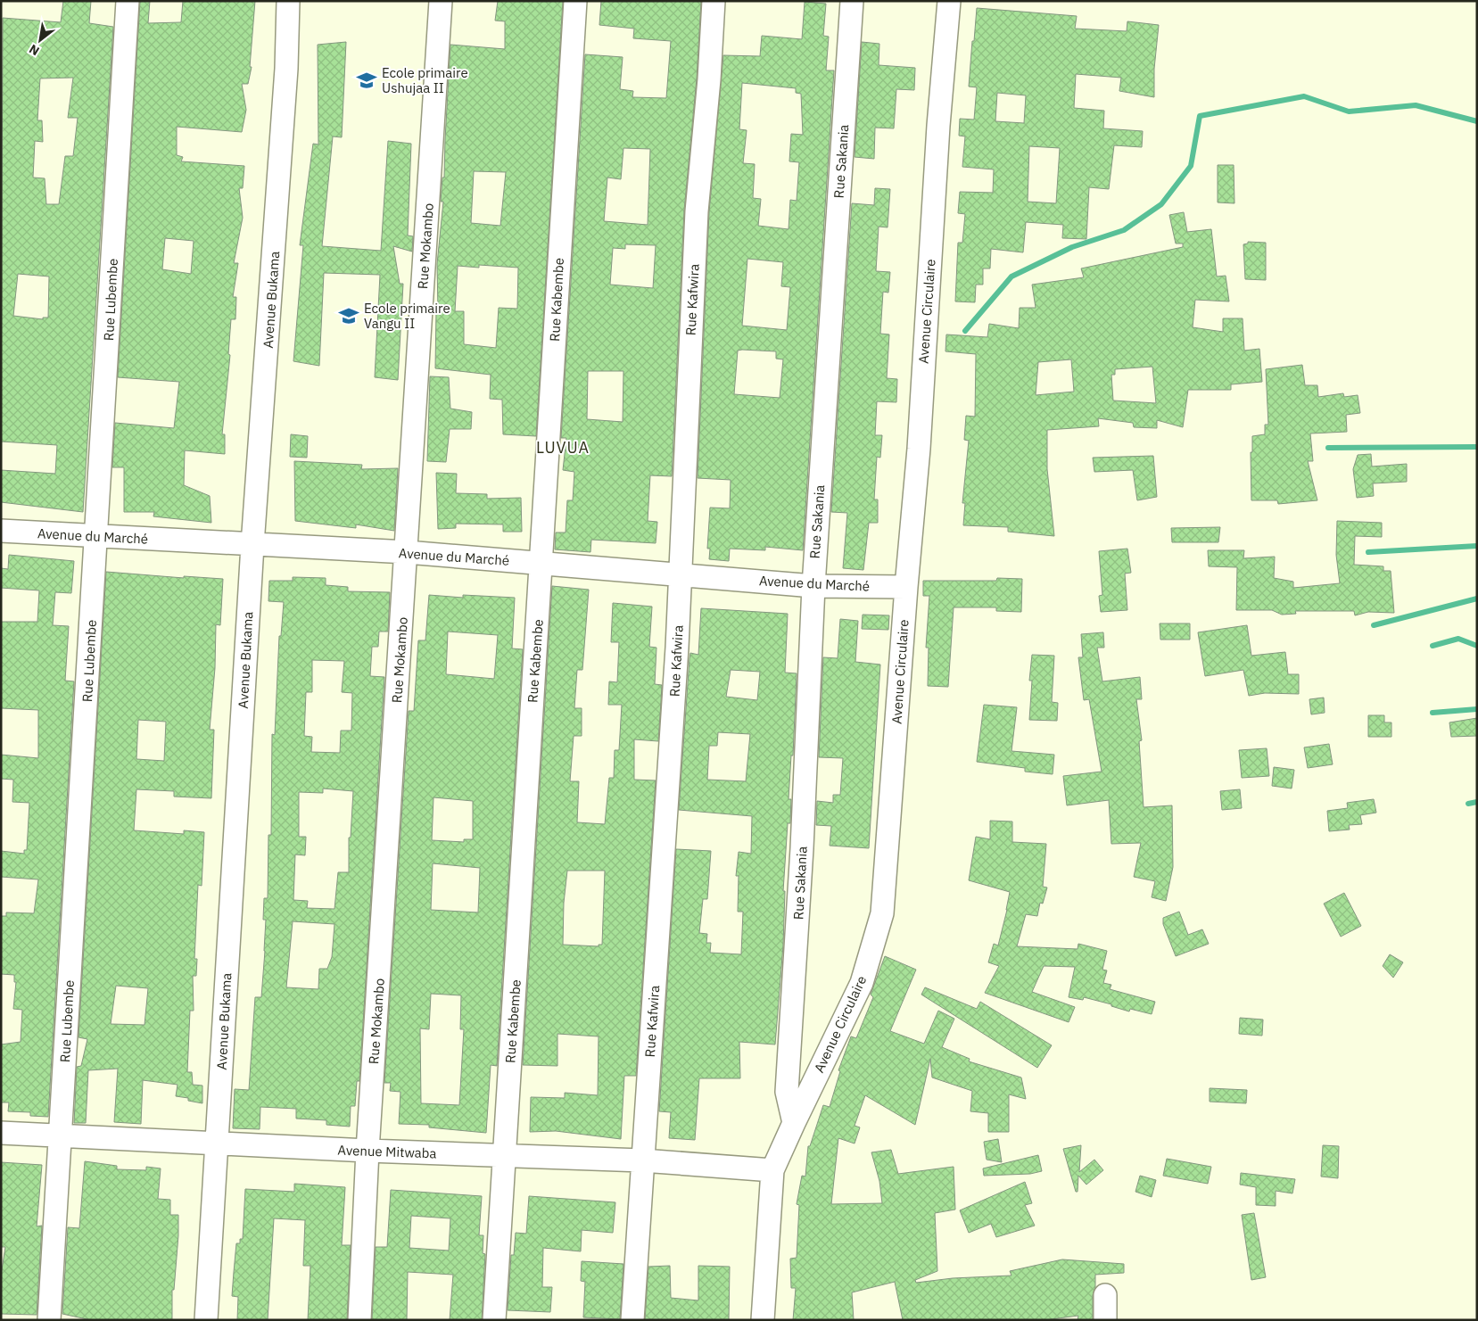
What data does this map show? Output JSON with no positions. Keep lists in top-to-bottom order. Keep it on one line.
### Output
{"streets":{"street":["Rue Sakania","Rue Mokambo","Rue Lubembe","Avenue Bukama","Rue Kabembe","Rue Kafwira","Avenue Circulaire","Avenue du Marché","Avenue Mitwaba"]},"crossings":[["Rue Sakania","Avenue Circulaire"],["Rue Sakania","Avenue du Marché"],["Rue Mokambo","Avenue du Marché"],["Rue Mokambo","Avenue Mitwaba"],["Rue Lubembe","Avenue du Marché"],["Rue Lubembe","Avenue Mitwaba"],["Avenue Bukama","Avenue du Marché"],["Avenue Bukama","Avenue Mitwaba"],["Rue Kabembe","Avenue du Marché"],["Rue Kabembe","Avenue Mitwaba"],["Rue Kafwira","Avenue du Marché"],["Rue Kafwira","Avenue Mitwaba"],["Avenue Circulaire","Avenue du Marché"],["Avenue Circulaire","Avenue Mitwaba"]],"districts":["LUVUA"],"places":{"school or university":["Ecole primaire Ushujaa II","Ecole primaire Vangu II"]},"north":"bottom left"}
